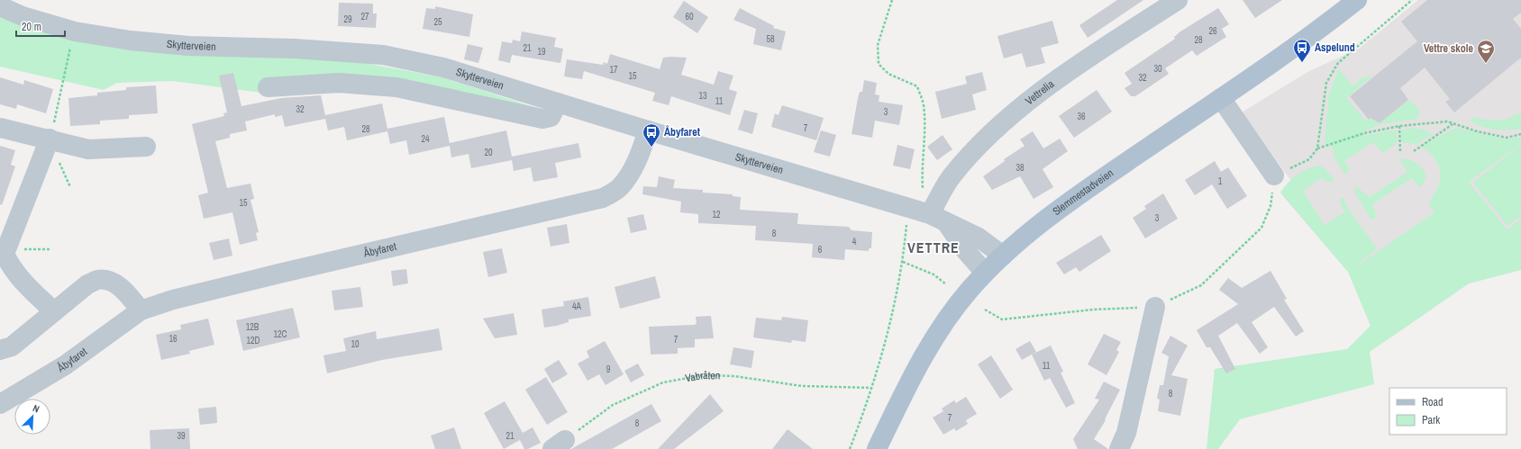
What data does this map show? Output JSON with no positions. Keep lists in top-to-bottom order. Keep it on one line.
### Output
{"streets":{"main road":["Slemmestadveien"],"street":["Skytterveien","Vettrelia","Åbyfaret"],"path":["Vabråten"]},"crossings":[["Skytterveien","Vettrelia"],["Skytterveien","Slemmestadveien"],["Skytterveien","Åbyfaret"]],"districts":["VETTRE"],"places":{"bus stop":["Aspelund","Åbyfaret"],"school or university":["Vettre skole"]},"house_numbers":["27","60","29","25","26","58","28","21","19","30","17","15","32","13","11","32","3","36","7","28","24","20","38","1","15","12","3","8","4","6","4A","12B","12C","16","7","12D","10","11","9","8","7","8","39","21"],"legend":["Road","Park"],"scale_bar":"20 m","north":"top right"}
